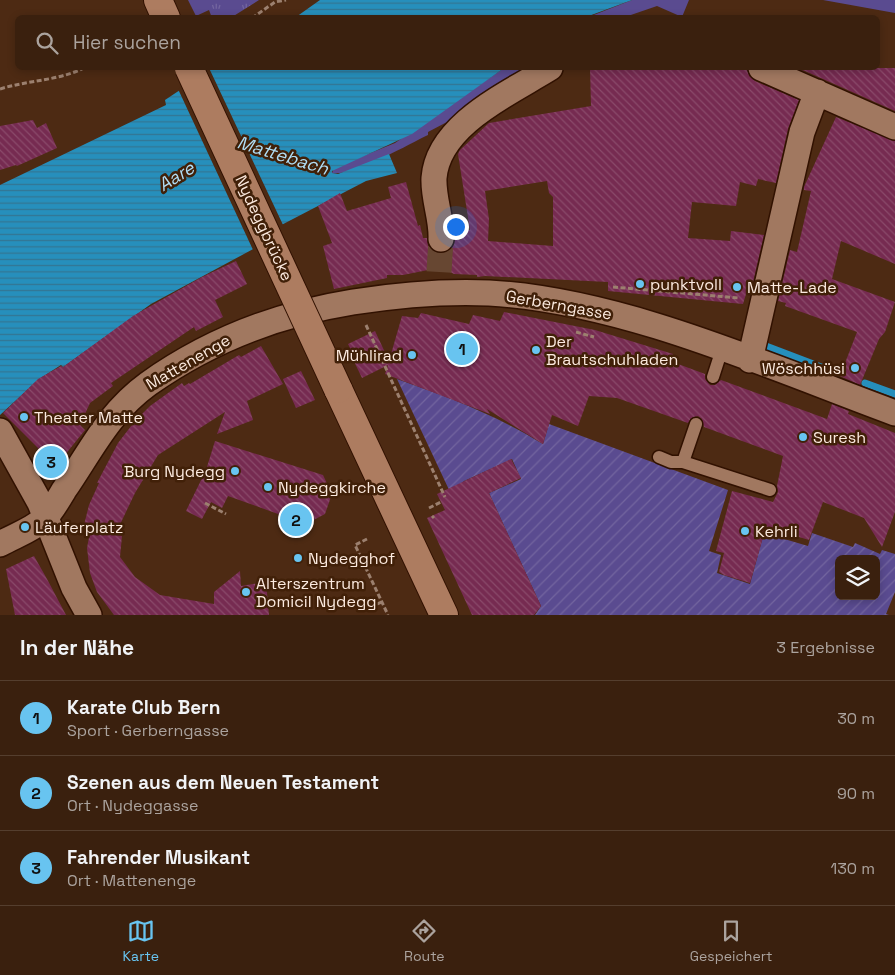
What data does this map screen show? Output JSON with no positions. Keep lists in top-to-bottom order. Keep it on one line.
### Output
{"streets":{"street":["Nydeggbrücke","Gerberngasse","Mattenenge"]},"crossings":[["Gerberngasse","Mattenenge"]],"water":["Mattebach","Aare"],"places":["punktvoll","Matte-Lade","Der Brautschuhladen","Mühlirad","Wöschhüsi","Theater Matte","Suresh","Burg Nydegg","Nydeggkirche","Läuferplatz","Kehrli","Nydegghof","Alterszentrum Domicil Nydegg"],"page":{"search":"Hier suchen","pins":["1","3","2"],"heading":["In der Nähe","3 Ergebnisse"],"list":[{"mark":"1","name":"Karate Club Bern","note":"Sport · Gerberngasse","value":"30 m"},{"mark":"2","name":"Szenen aus dem Neuen Testament","note":"Ort · Nydeggasse","value":"90 m"},{"mark":"3","name":"Fahrender Musikant","note":"Ort · Mattenenge","value":"130 m"}],"nav":["Karte","Route","Gespeichert"]}}
